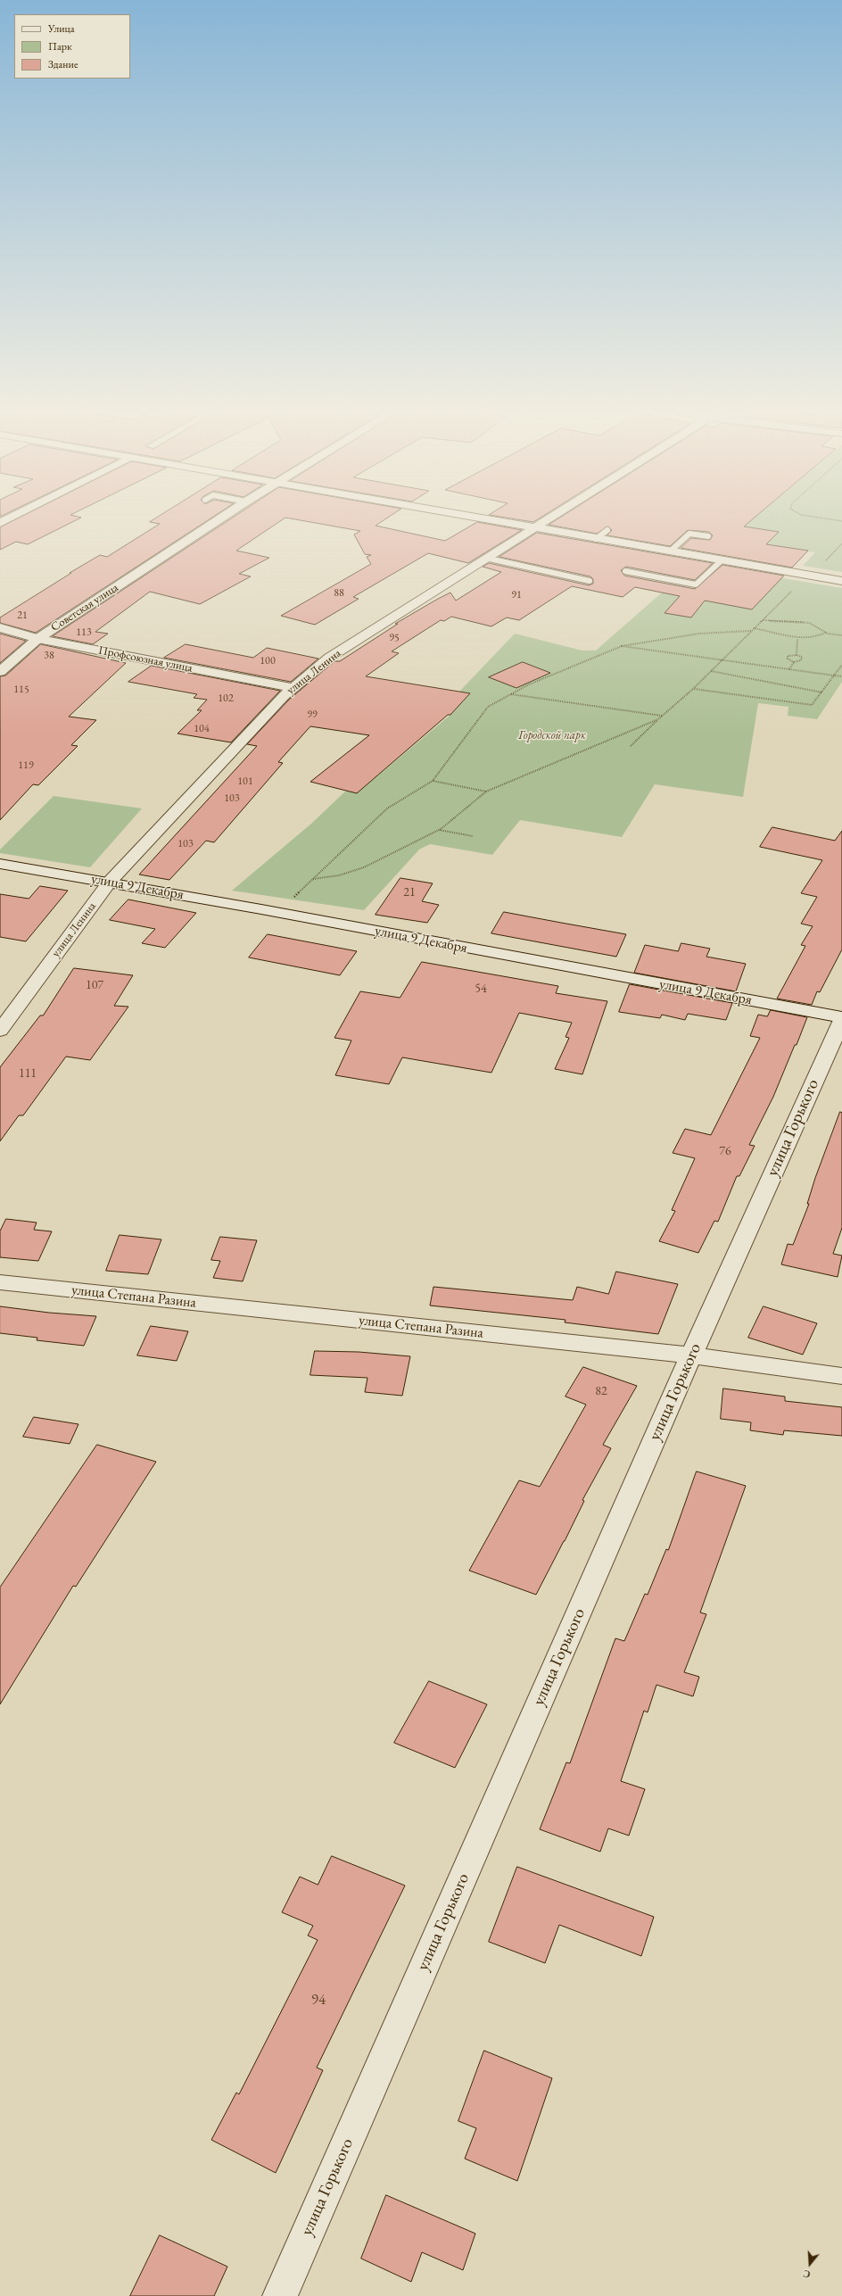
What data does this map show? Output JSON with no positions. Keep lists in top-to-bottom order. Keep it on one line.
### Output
{"streets":{"street":["Советская улица","Профсоюзная улица","улица Ленина","улица 9 Декабря","улица Горького","улица Степана Разина"]},"crossings":[["Советская улица","Профсоюзная улица"],["Профсоюзная улица","улица Ленина"],["улица Ленина","улица 9 Декабря"],["улица 9 Декабря","улица Горького"],["улица Горького","улица Степана Разина"]],"parks":["Городской парк"],"house_numbers":["88","91","21","113","95","38","100","115","102","99","104","119","101","103","103","21","107","54","111","76","82","94"],"legend":["Улица","Парк","Здание"],"north":"bottom"}
